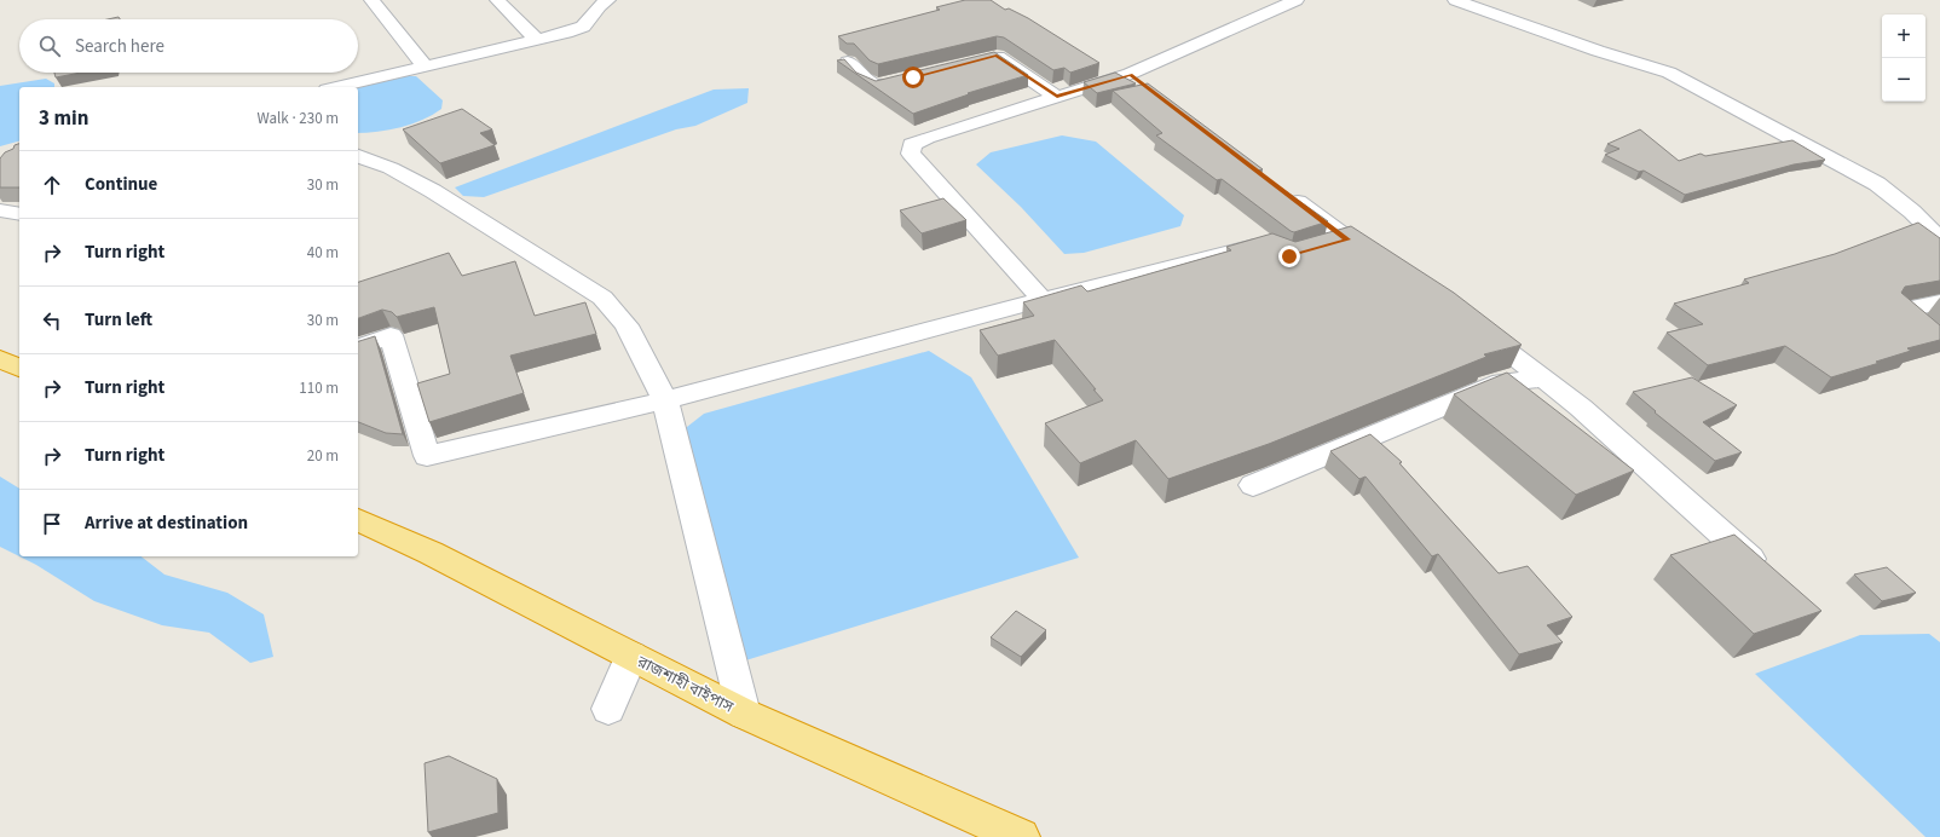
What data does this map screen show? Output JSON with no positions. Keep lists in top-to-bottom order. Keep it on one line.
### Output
{"streets":{"highway":["রাজশাহী বাইপাস"]},"page":{"map_buttons":["+","−"],"search":"Search here","heading":["3 min","Walk · 230 m"],"list":[["Continue","30 m"],["Turn right","40 m"],["Turn left","30 m"],["Turn right","110 m"],["Turn right","20 m"],"Arrive at destination"]}}
